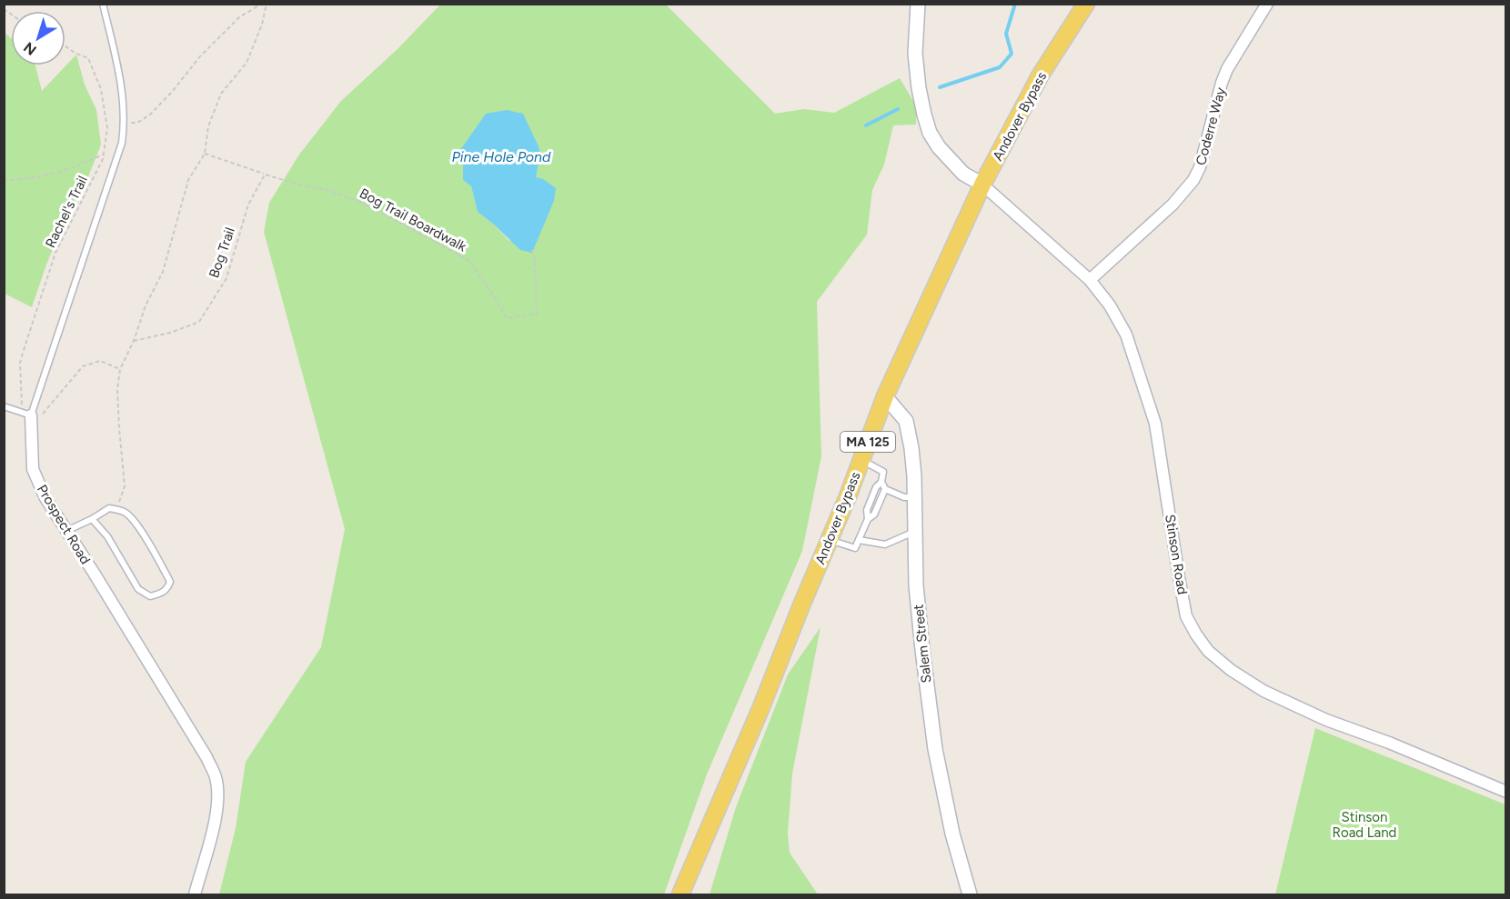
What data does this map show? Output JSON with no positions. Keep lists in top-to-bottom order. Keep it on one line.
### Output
{"streets":{"main road":["Andover Bypass","MA 125"],"street":["Coderre Way","Prospect Road","Stinson Road","Salem Street"],"path":["Rachel's Trail","Bog Trail Boardwalk","Bog Trail"]},"crossings":[["Andover Bypass","Stinson Road"],["Andover Bypass","Salem Street"],["Coderre Way","Stinson Road"],["Rachel's Trail","Prospect Road"],["Bog Trail Boardwalk","Bog Trail"]],"water":["Pine Hole Pond"],"parks":["Stinson Road Land"],"north":"bottom left"}
